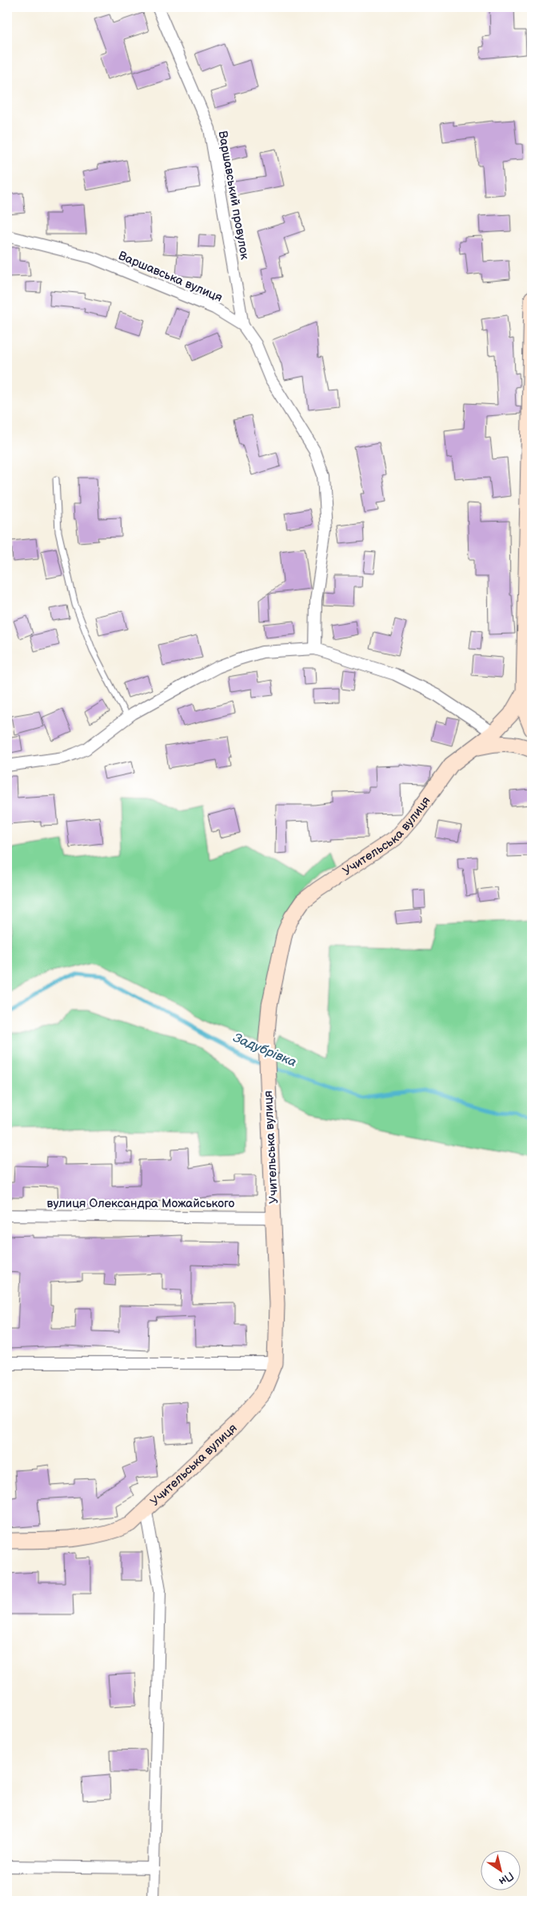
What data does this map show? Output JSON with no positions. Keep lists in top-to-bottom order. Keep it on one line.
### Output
{"streets":{"main road":["Учительська вулиця"],"street":["Варшавський провулок","Варшавська вулиця","вулиця Олександра Можайського"]},"crossings":[["Варшавський провулок","Варшавська вулиця"],["Учительська вулиця","вулиця Олександра Можайського"]],"water":["Задубрівка"],"north":"bottom right"}
